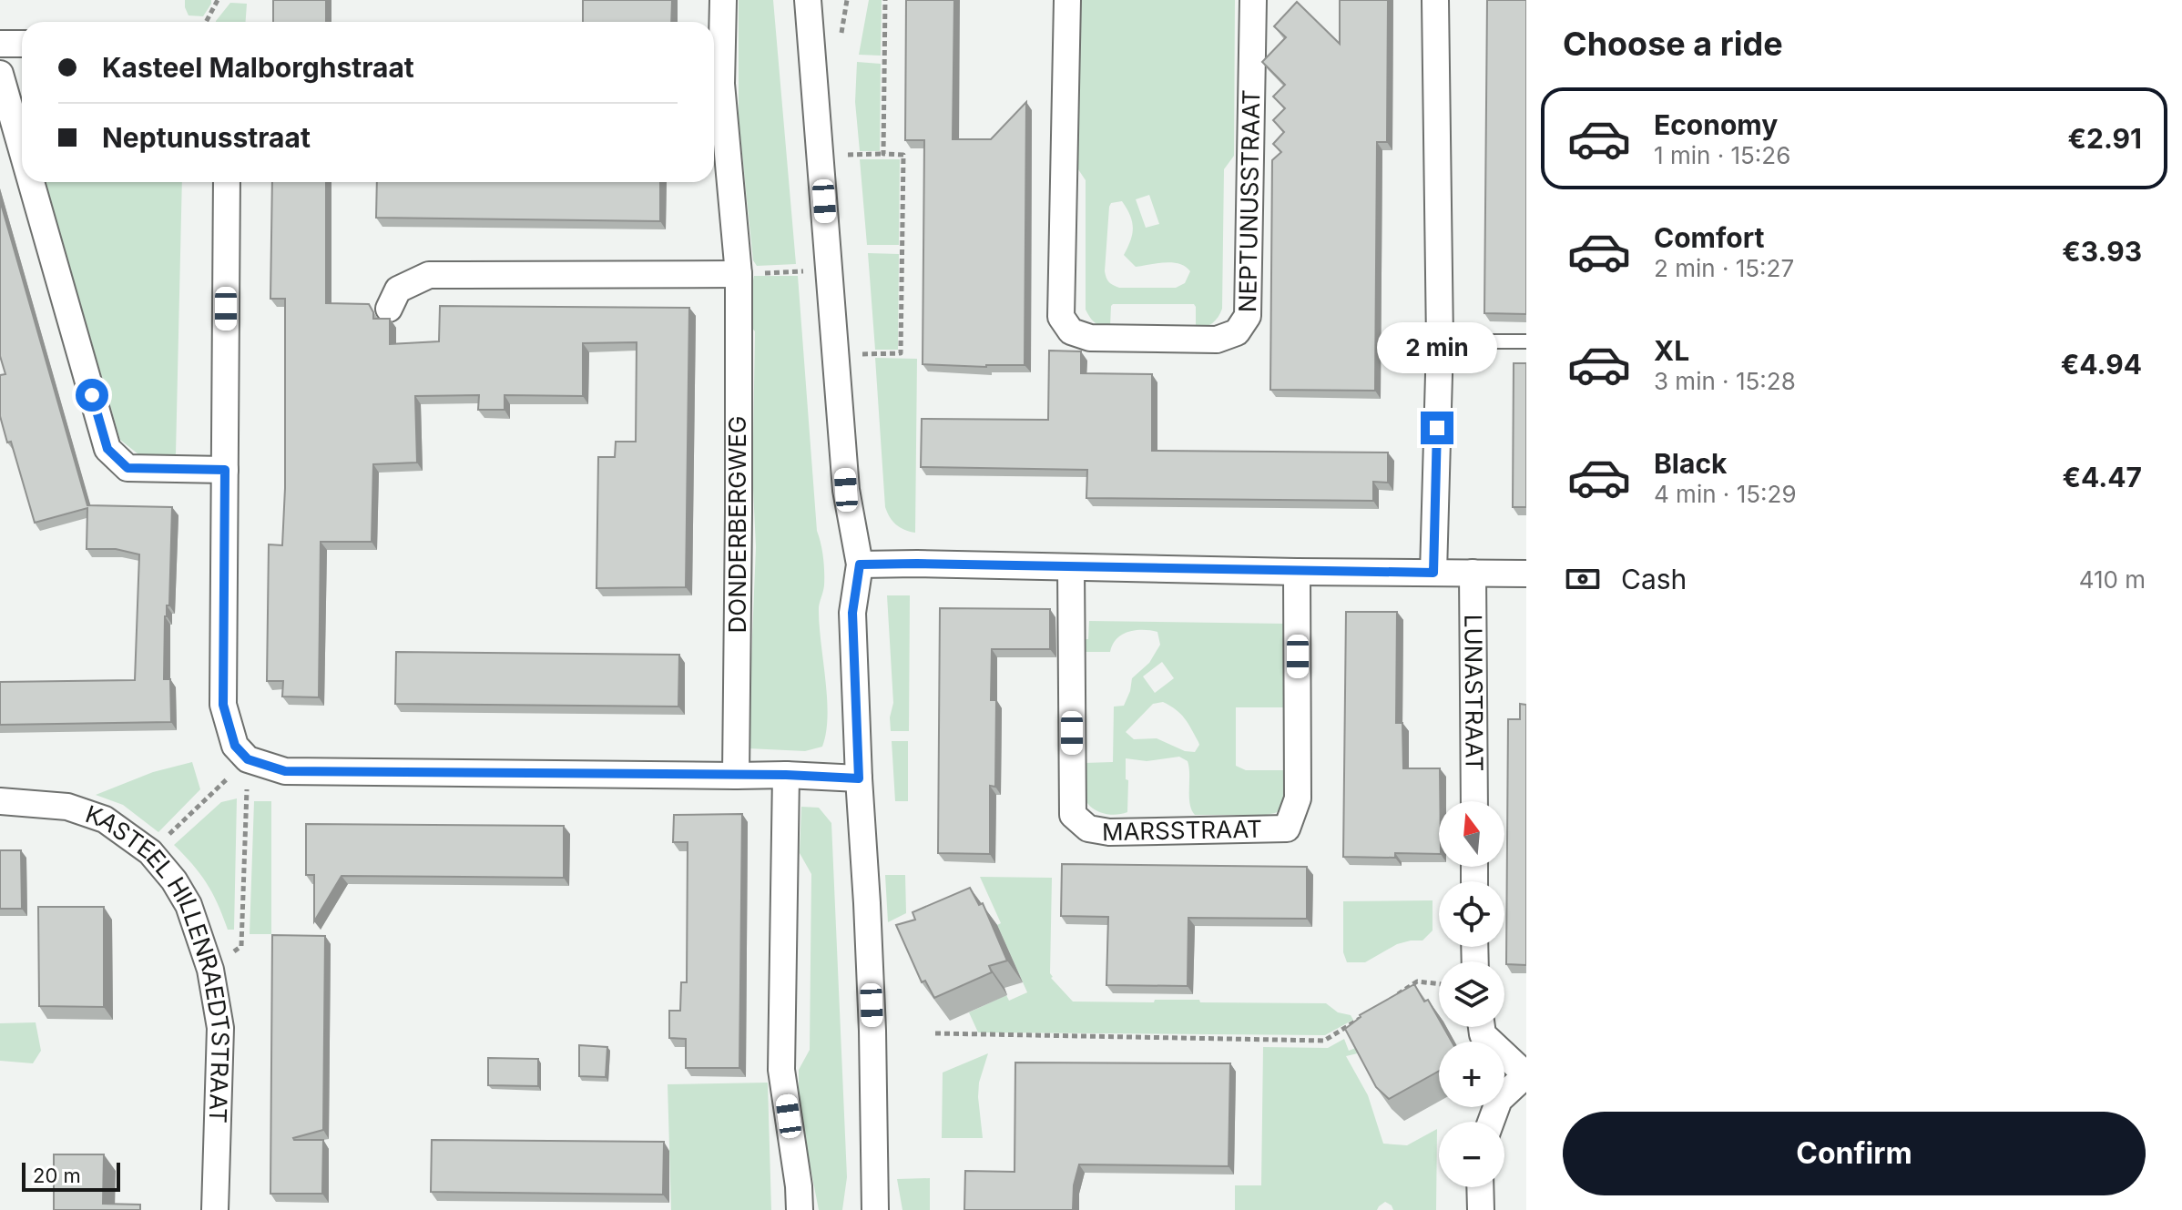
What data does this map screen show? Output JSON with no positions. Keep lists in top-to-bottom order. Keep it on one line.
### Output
{"streets":{"street":["NEPTUNUSSTRAAT","DONDERBERGWEG","LUNASTRAAT","MARSSTRAAT","KASTEEL HILLENRAEDTSTRAAT"]},"scale_bar":"20 m","north":"top","page":{"heading":"Choose a ride","banner":["Kasteel Malborghstraat","Neptunusstraat"],"list":[{"name":"Economy","note":"1 min · 15:26","value":"€2.91"},{"name":"Comfort","note":"2 min · 15:27","value":"€3.93"},{"name":"XL","note":"3 min · 15:28","value":"€4.94"},{"name":"Black","note":"4 min · 15:29","value":"€4.47"}],"bubble":"2 min","pay":["Cash","410 m"],"map_buttons":["+","−"],"buttons":"Confirm","scale":"20 m"}}
